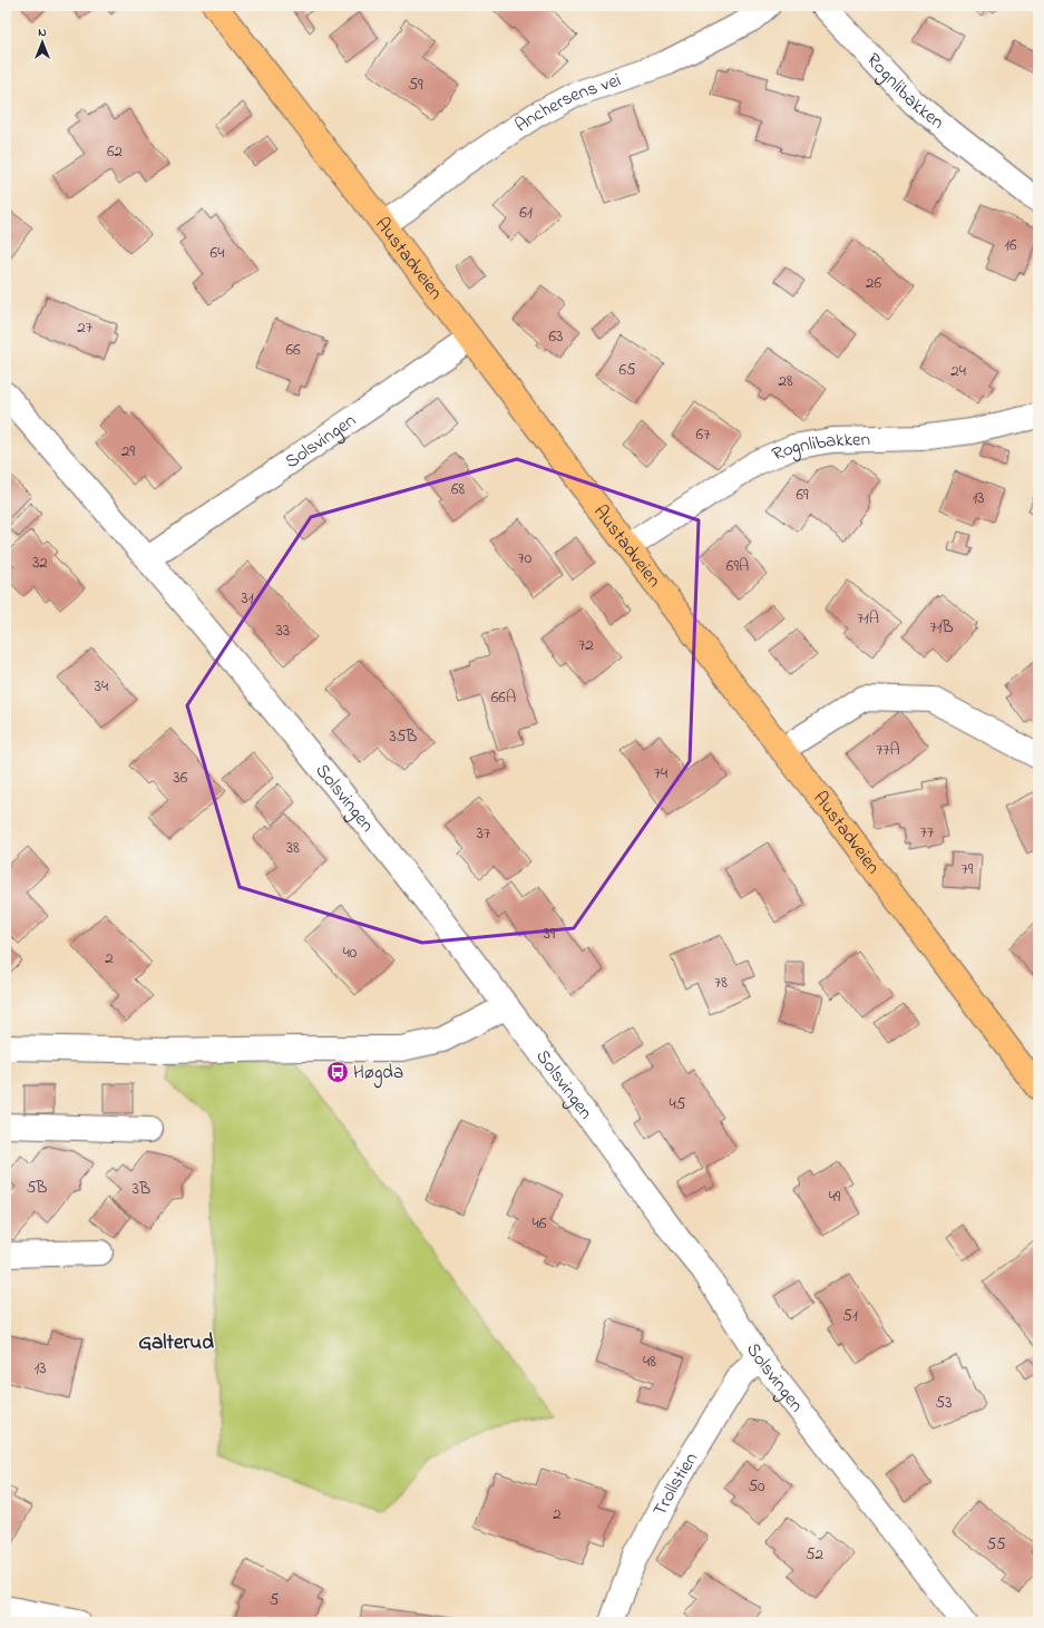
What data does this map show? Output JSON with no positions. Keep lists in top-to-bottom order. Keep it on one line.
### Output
{"streets":{"main road":["Austadveien"],"street":["Rognlibakken","Anchersens vei","Solsvingen","Trollstien"]},"crossings":[["Rognlibakken","Austadveien"],["Anchersens vei","Austadveien"],["Austadveien","Solsvingen"],["Solsvingen","Trollstien"]],"districts":["Galterud"],"places":{"bus stop":["Høgda"]},"house_numbers":["59","62","61","16","64","26","27","63","66","65","24","28","67","29","68","69","13","70","32","69A","31","71A","71B","33","72","34","66A","35B","77A","74","36","77","37","38","79","39","40","2","78","45","5B","3B","49","46","51","48","13","53","50","2","55","52","5"],"north":"top"}
